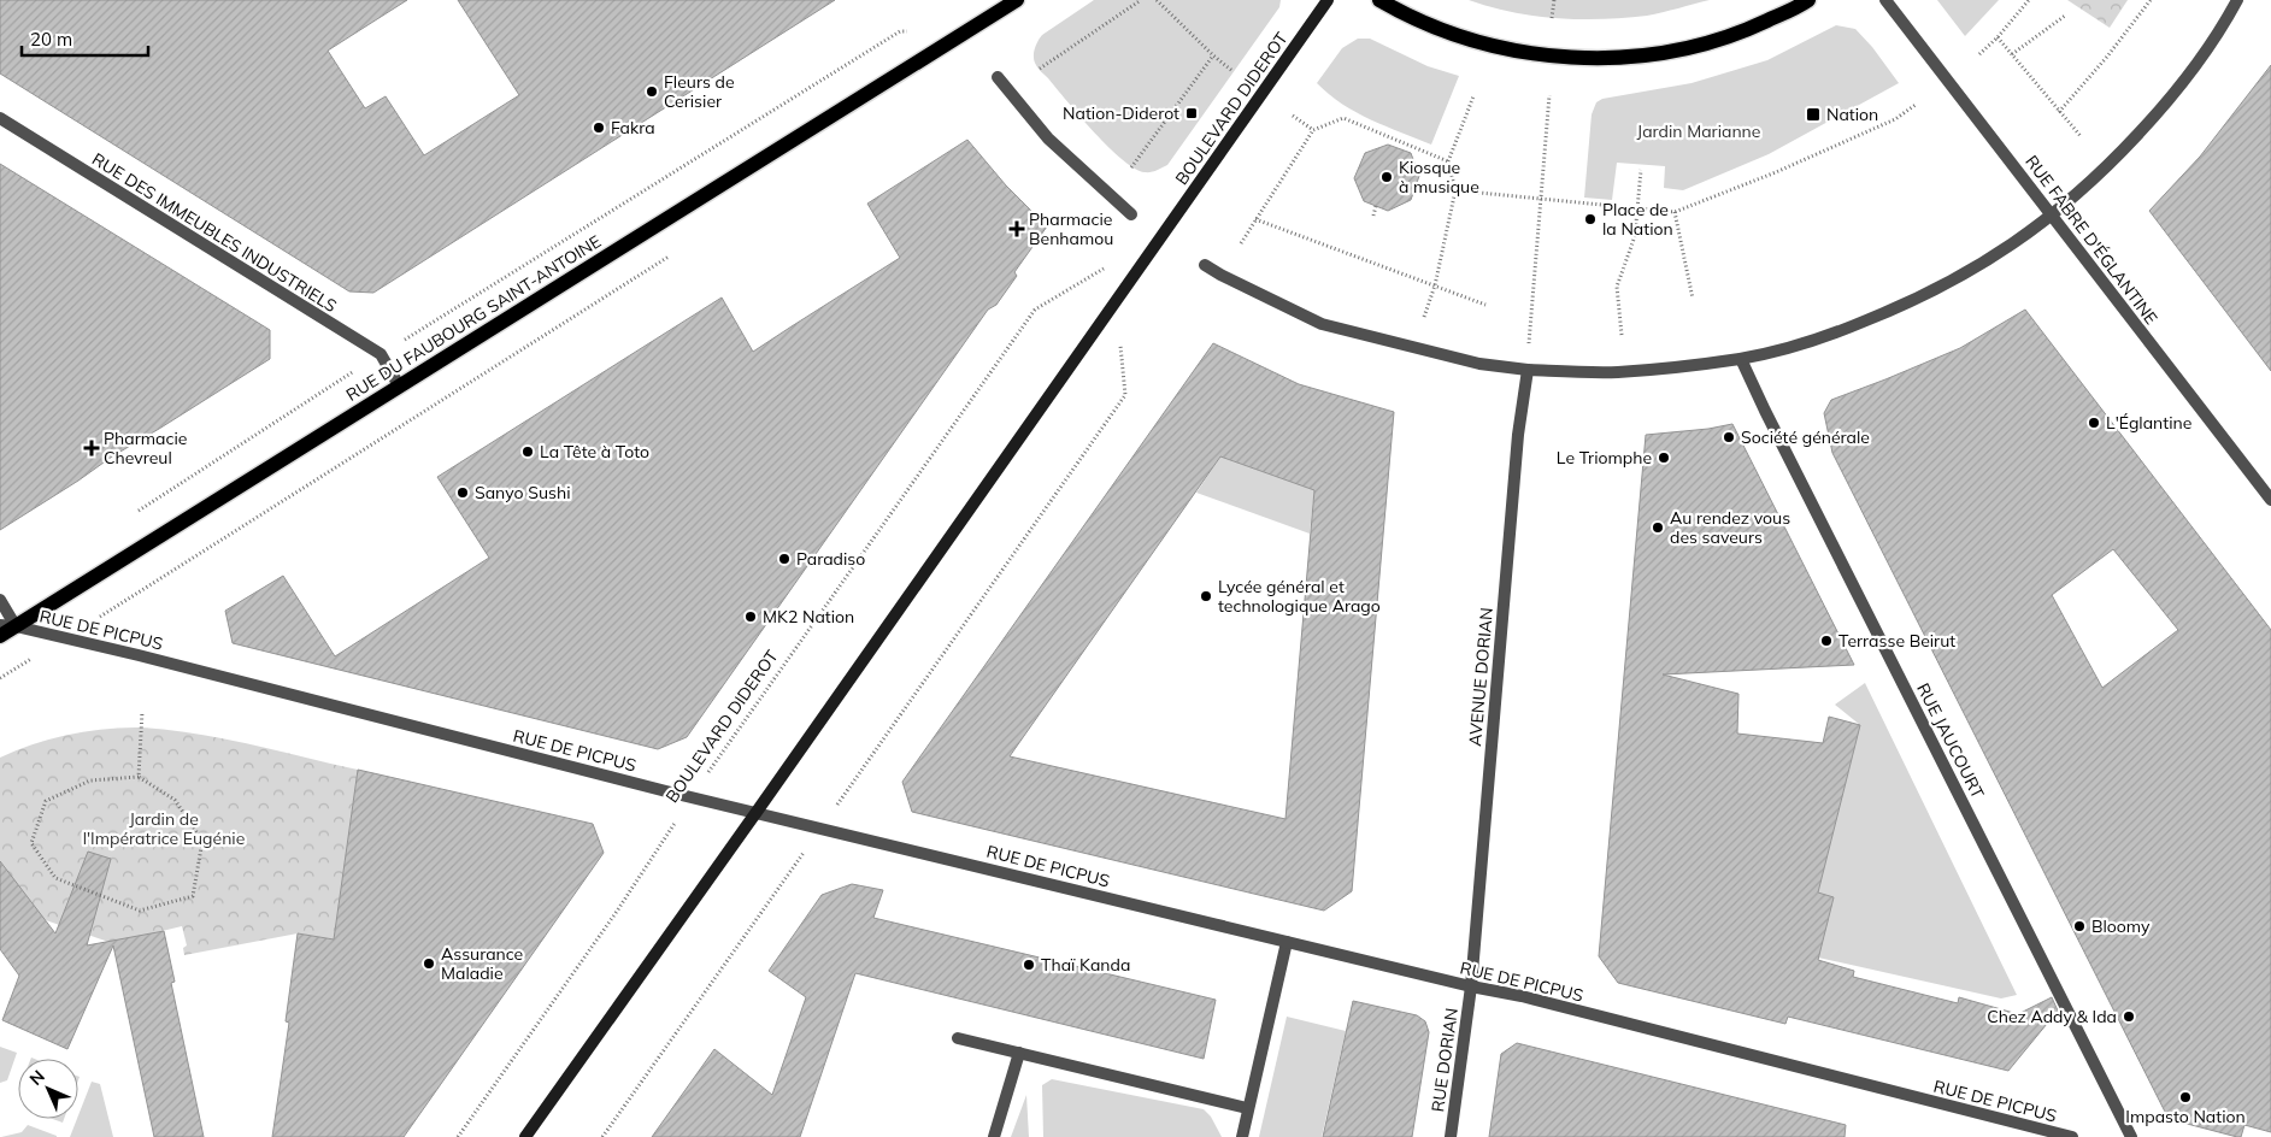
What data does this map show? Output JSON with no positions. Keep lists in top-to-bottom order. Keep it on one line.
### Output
{"streets":{"main road":["BOULEVARD DIDEROT","RUE DU FAUBOURG SAINT-ANTOINE"],"street":["RUE DES IMMEUBLES INDUSTRIELS","RUE FABRE D'ÉGLANTINE","RUE DE PICPUS","AVENUE DORIAN","RUE JAUCOURT","RUE DORIAN"]},"crossings":[["BOULEVARD DIDEROT","RUE DE PICPUS"],["RUE DES IMMEUBLES INDUSTRIELS","RUE DU FAUBOURG SAINT-ANTOINE"],["RUE DU FAUBOURG SAINT-ANTOINE","RUE DE PICPUS"],["RUE DE PICPUS","AVENUE DORIAN"],["RUE DE PICPUS","RUE DORIAN"],["AVENUE DORIAN","RUE DORIAN"]],"parks":["Jardin Marianne","Jardin de l'Impératrice Eugénie"],"places":{"other":["Fleurs de Cerisier","Fakra","Kiosque à musique","Place de la Nation","L'Églantine","Société générale","La Tête à Toto","Le Triomphe","Sanyo Sushi","Au rendez vous des saveurs","Paradiso","Lycée général et technologique Arago","MK2 Nation","Terrasse Beirut","Bloomy","Assurance Maladie","Thaï Kanda","Chez Addy & Ida","Impasto Nation"],"transit":["Nation-Diderot","Nation"],"health":["Pharmacie Benhamou","Pharmacie Chevreul"]},"scale_bar":"20 m","north":"top left"}
